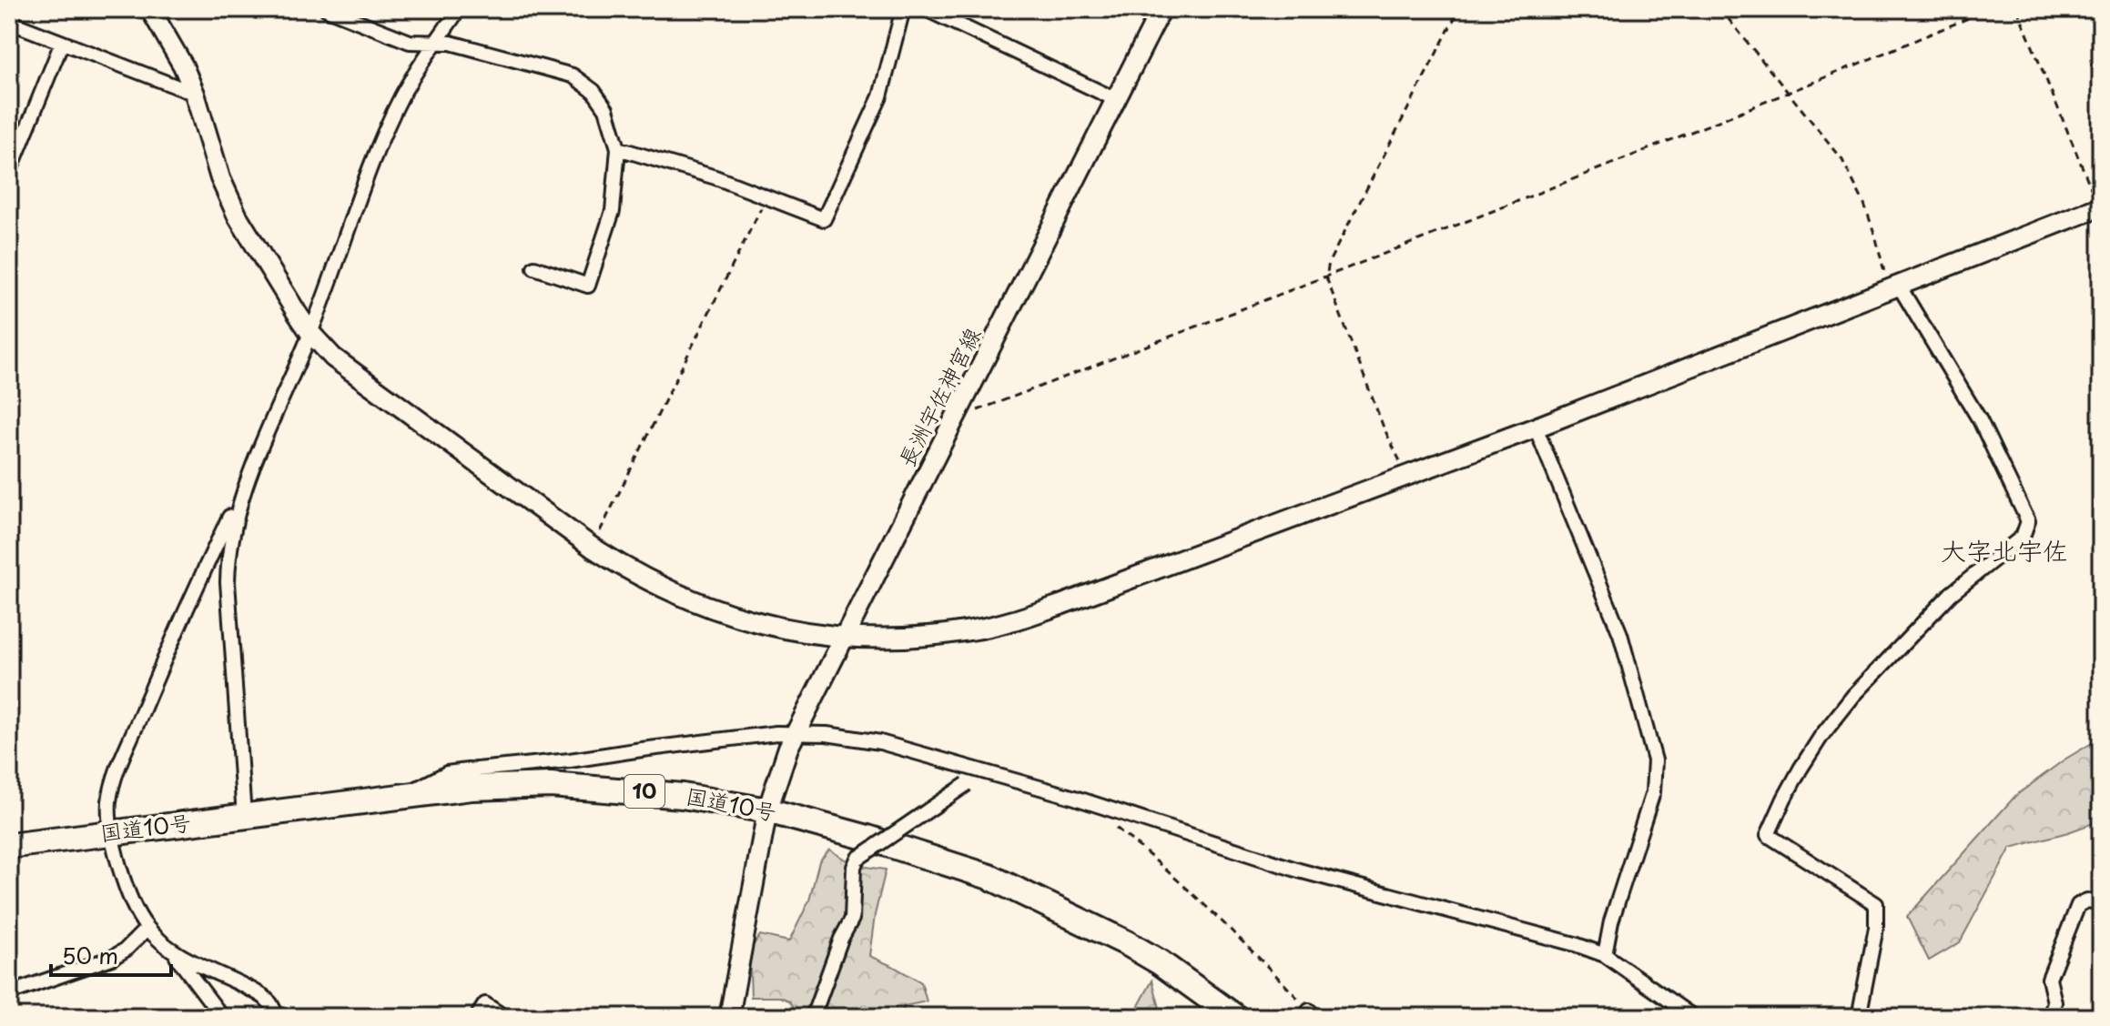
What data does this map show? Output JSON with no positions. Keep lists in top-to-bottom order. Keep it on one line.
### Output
{"streets":{"highway":["10","国道10号"],"street":["長洲宇佐神宮線"]},"crossings":[["長洲宇佐神宮線","国道10号"]],"districts":["大字北宇佐"],"scale_bar":"50 m"}
